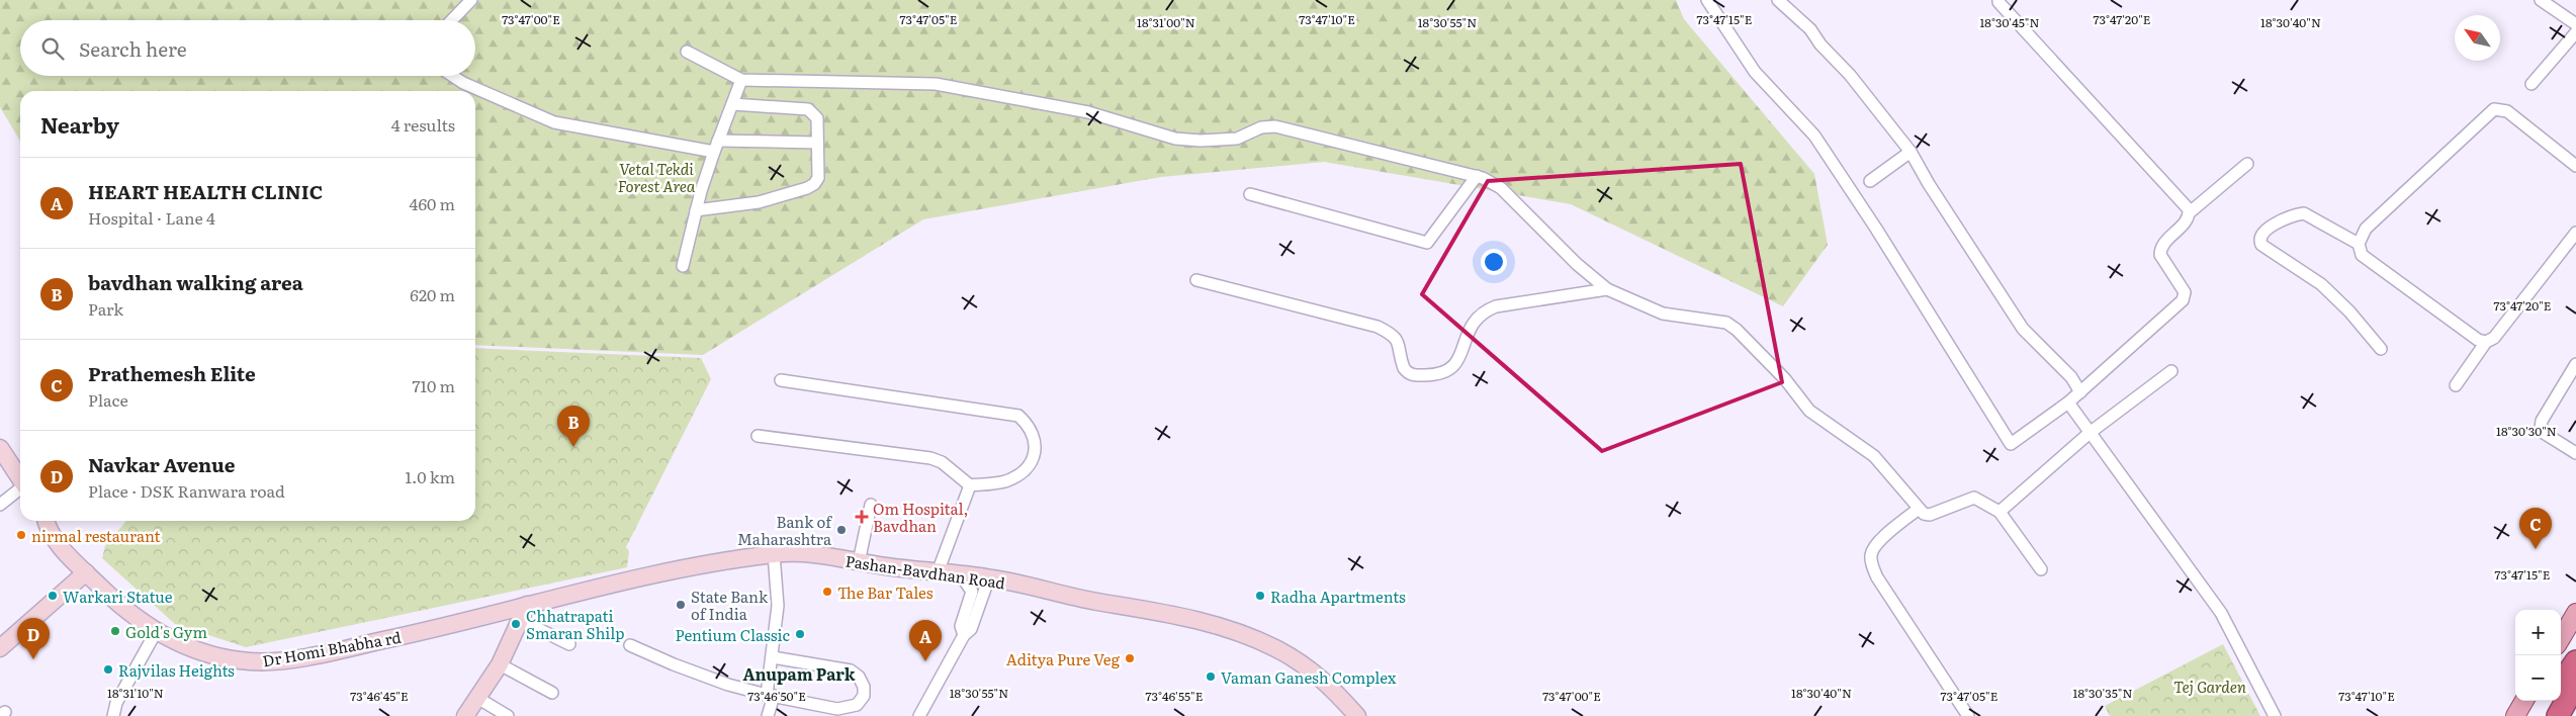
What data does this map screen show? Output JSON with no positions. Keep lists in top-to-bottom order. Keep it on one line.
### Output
{"streets":{"main road":["Pashan-Bavdhan Road","Dr Homi Bhabha rd"]},"crossings":[["Pashan-Bavdhan Road","Dr Homi Bhabha rd"]],"districts":["Anupam Park"],"parks":["Vetal Tekdi Forest Area","Tej Garden"],"places":{"health":["Om Hospital, Bavdhan"],"other":["Bank of Maharashtra","nirmal restaurant","The Bar Tales","Warkari Statue","Radha Apartments","State Bank of India","Chhatrapati Smaran Shilp","Gold's Gym","Pentium Classic","Aditya Pure Veg","Rajvilas Heights","Vaman Ganesh Complex"]},"north":"top left","page":{"search":"Search here","heading":["Nearby","4 results"],"list":[{"mark":"A","name":"HEART HEALTH CLINIC","note":"Hospital · Lane 4","value":"460 m"},{"mark":"B","name":"bavdhan walking area","note":"Park","value":"620 m"},{"mark":"C","name":"Prathemesh Elite","note":"Place","value":"710 m"},{"mark":"D","name":"Navkar Avenue","note":"Place · DSK Ranwara road","value":"1.0 km"}],"pins":["B","C","D","A"],"map_buttons":["+","−"]},"coordinates":["73°47'00\"E","73°47'10\"E","73°47'15\"E","73°47'20\"E","73°47'05\"E","18°31'00\"N","18°30'55\"N","18°30'45\"N","18°30'40\"N","18°30'30\"N","18°31'10\"N","18°30'35\"N","73°46'45\"E","73°46'50\"E","73°46'55\"E"]}
